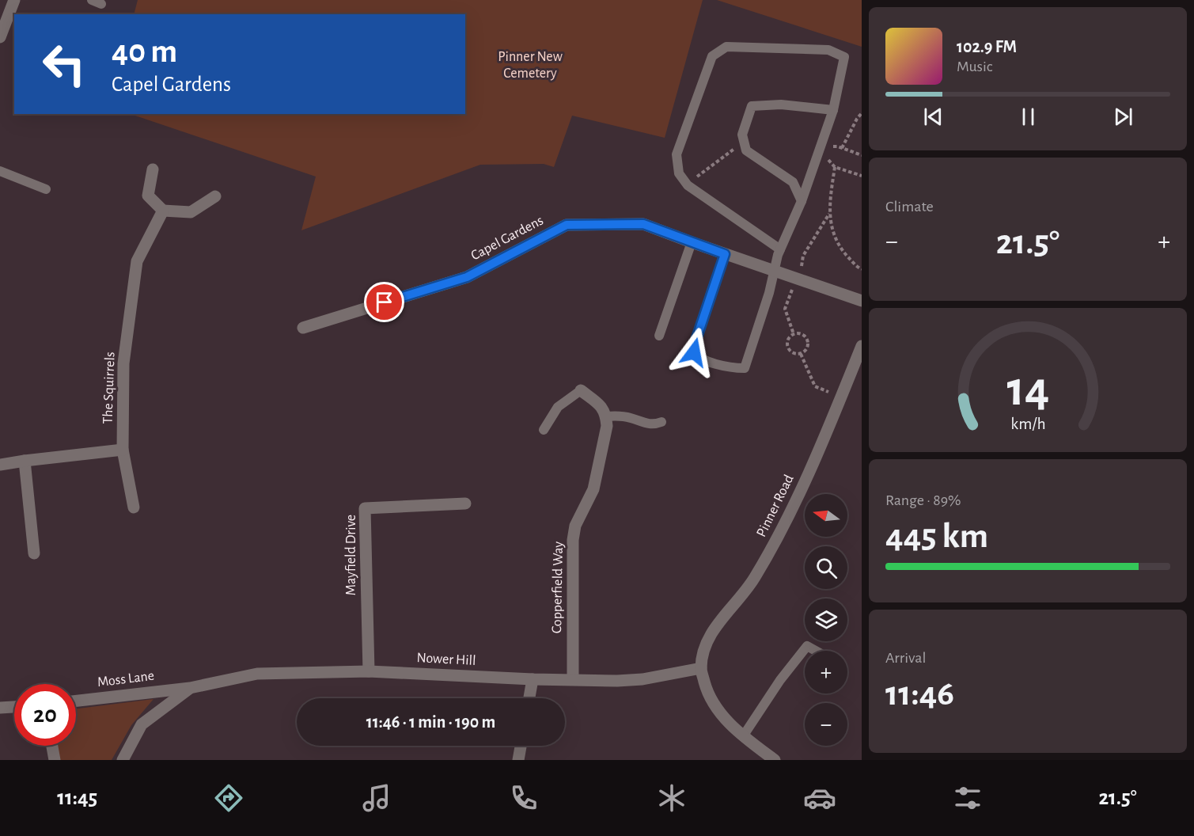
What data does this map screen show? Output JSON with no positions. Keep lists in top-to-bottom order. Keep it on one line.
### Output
{"streets":{"street":["Capel Gardens","The Squirrels","Pinner Road","Mayfield Drive","Copperfield Way","Nower Hill","Moss Lane"]},"crossings":[["Pinner Road","Nower Hill"],["Mayfield Drive","Nower Hill"],["Copperfield Way","Nower Hill"],["Nower Hill","Moss Lane"]],"parks":["Pinner New Cemetery"],"north":"left","page":{"turn":["40 m","Capel Gardens"],"song":["102.9 FM","Music"],"tile":["Climate",["Range · 89%","445 km"],["Arrival","11:46"]],"heat":["−","21.5°","+"],"map_buttons":["+","−"],"limit":"20","trip":"11:46 · 1 min · 190 m","tabs":["11:45","21.5°"],"gauge":["14","km/h"]}}
